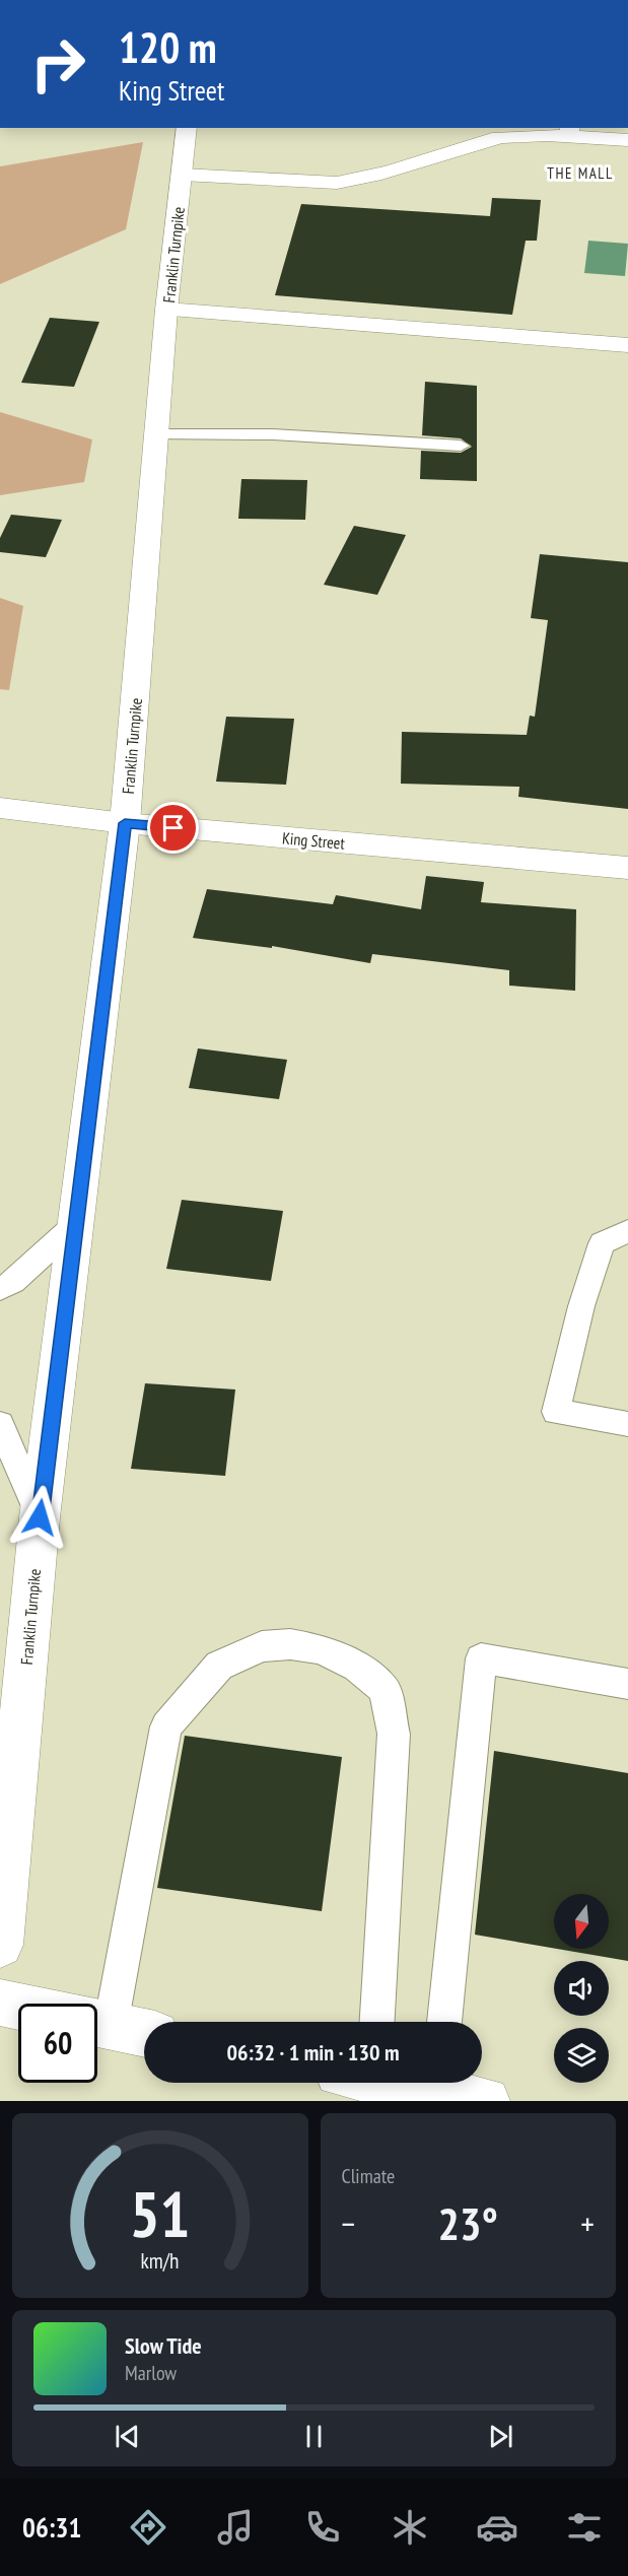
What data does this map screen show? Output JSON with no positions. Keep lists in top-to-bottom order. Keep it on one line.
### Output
{"streets":{"main road":["Franklin Turnpike","King Street"]},"crossings":[["Franklin Turnpike","King Street"]],"districts":["THE MALL"],"north":"bottom","page":{"turn":["120 m","King Street"],"limit":"60","trip":"06:32 · 1 min · 130 m","tile":"Climate","heat":["−","23°","+"],"song":["Slow Tide","Marlow"],"tabs":"06:31","gauge":["51","km/h"]}}
